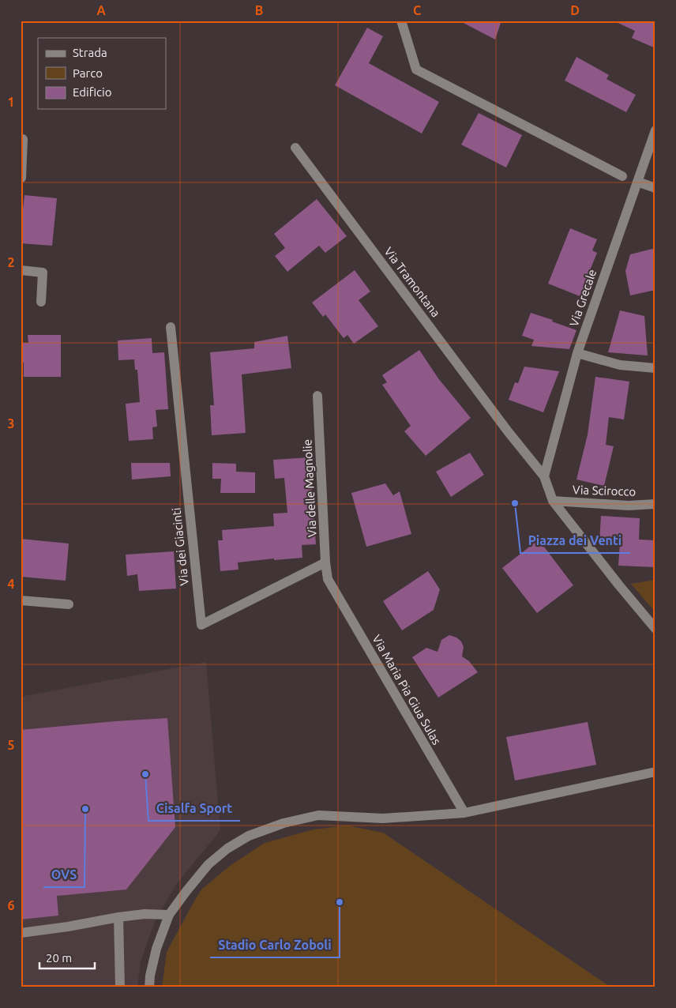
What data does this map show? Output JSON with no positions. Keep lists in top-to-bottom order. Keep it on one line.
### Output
{"streets":{"street":["Via Tramontana","Via Grecale","Via delle Magnolie","Via Scirocco","Via dei Giacinti","Via Maria Pia Giua Sulas"]},"crossings":[["Via Tramontana","Via Grecale"],["Via Tramontana","Via Scirocco"],["Via delle Magnolie","Via dei Giacinti"],["Via delle Magnolie","Via Maria Pia Giua Sulas"]],"places":["Piazza dei Venti","Cisalfa Sport","OVS","Stadio Carlo Zoboli"],"legend":["Strada","Parco","Edificio"],"scale_bar":"20 m","grid":{"columns":["A","B","C","D"],"rows":["1","2","3","4","5","6"]}}
